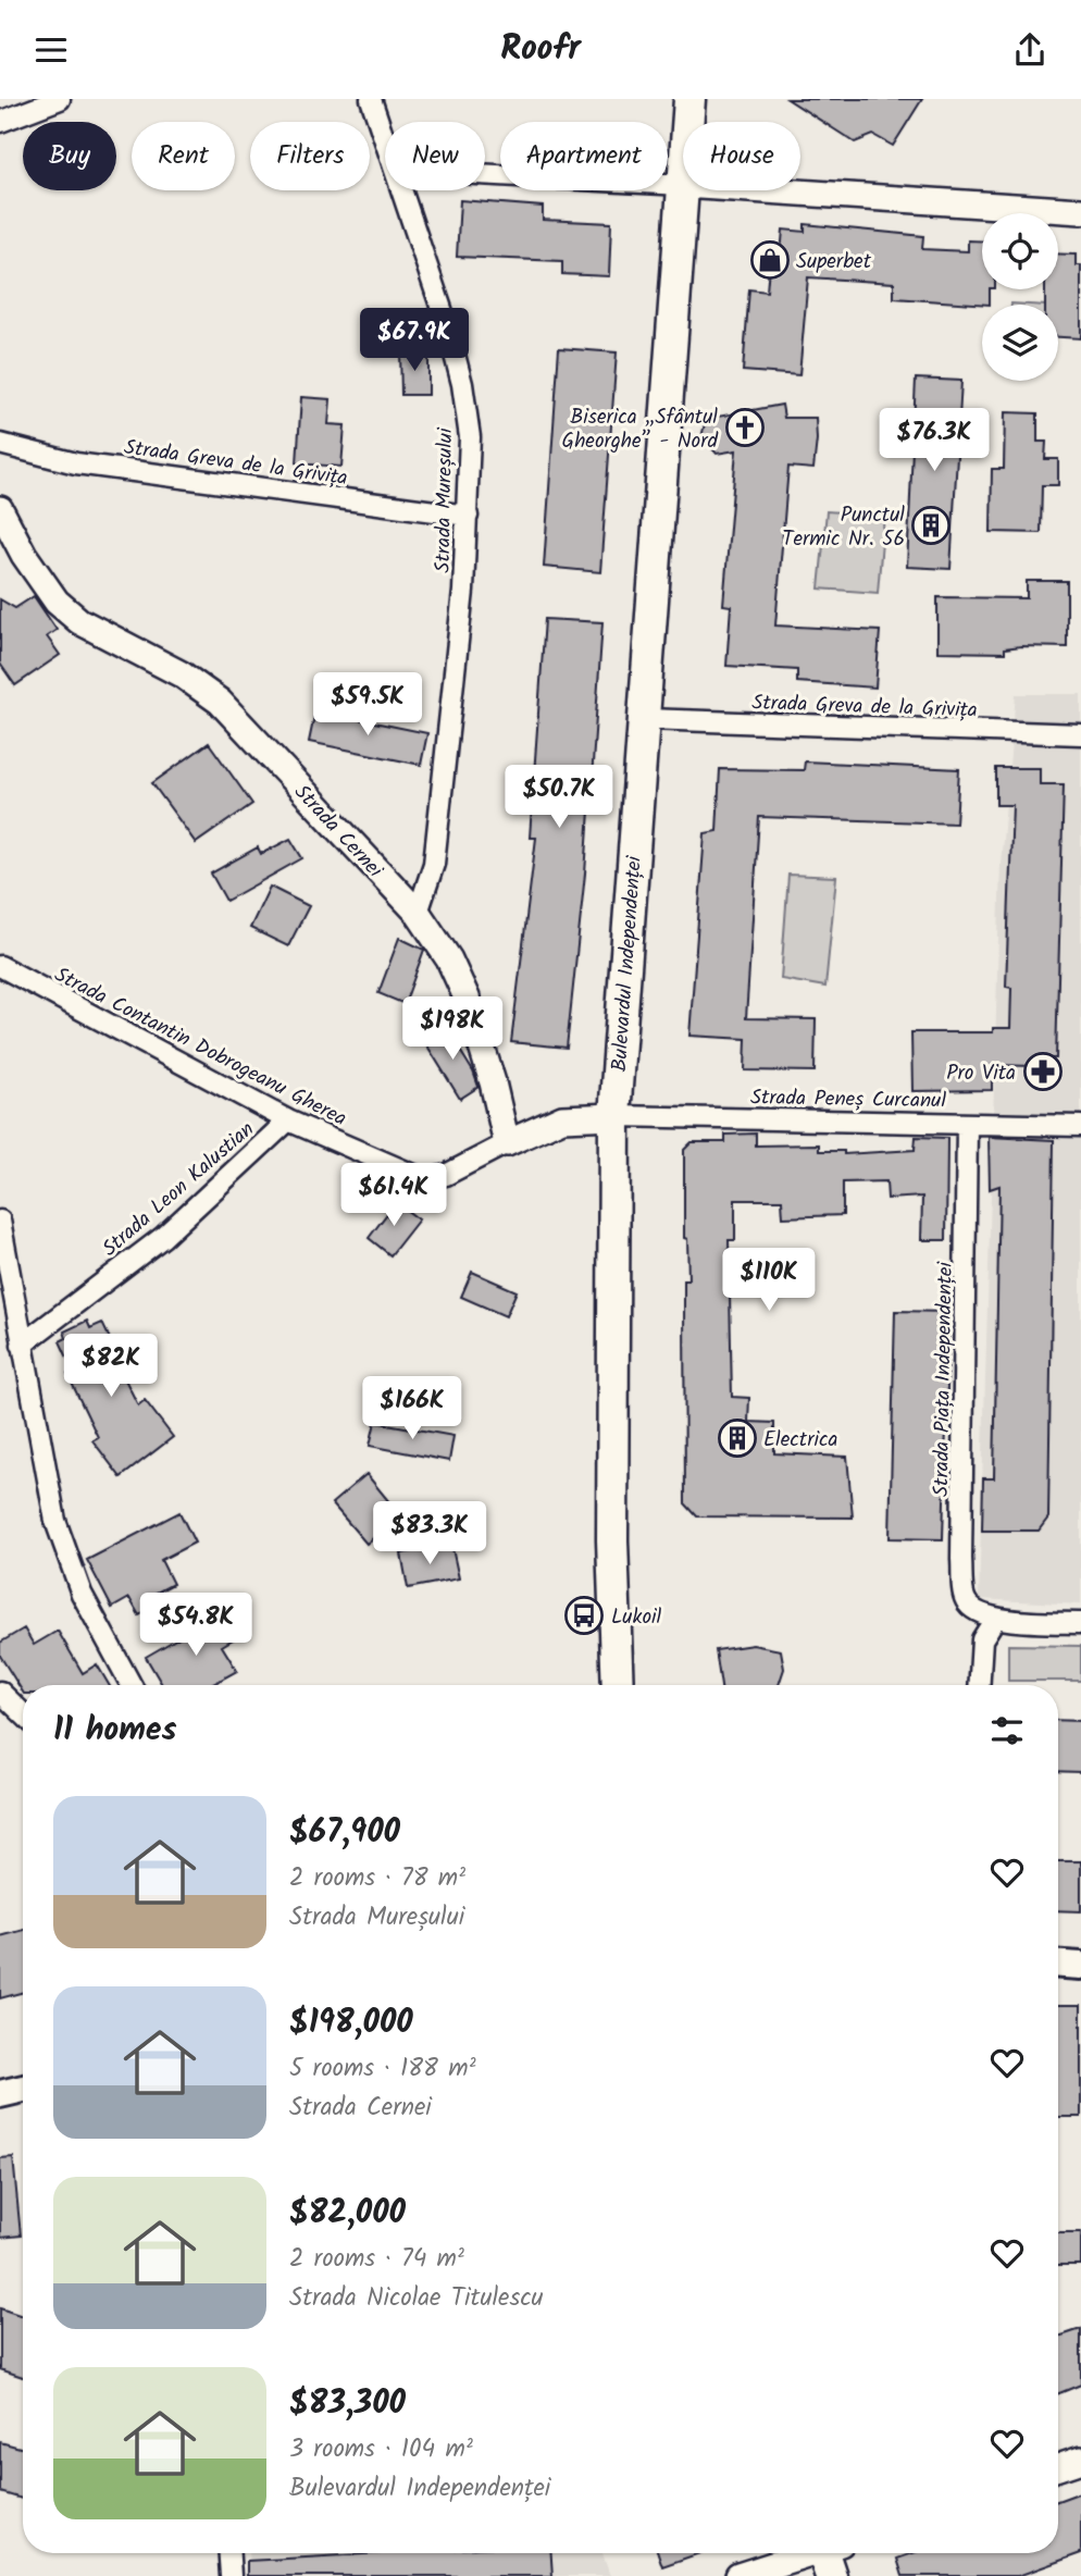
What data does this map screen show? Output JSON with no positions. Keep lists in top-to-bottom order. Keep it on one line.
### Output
{"streets":{"main road":["Bulevardul Independenței"],"street":["Strada Greva de la Grivița","Strada Mureșului","Strada Cernei","Strada Contantin Dobrogeanu Gherea","Strada Peneș Curcanul","Strada Leon Kalustian","Strada Piața Independenței"]},"crossings":[["Strada Greva de la Grivița","Strada Mureșului"],["Strada Greva de la Grivița","Bulevardul Independenței"],["Strada Mureșului","Strada Cernei"],["Strada Cernei","Strada Contantin Dobrogeanu Gherea"],["Bulevardul Independenței","Strada Peneș Curcanul"],["Strada Contantin Dobrogeanu Gherea","Strada Leon Kalustian"],["Strada Peneș Curcanul","Strada Piața Independenței"]],"places":{"shop":["Superbet"],"church":["Biserica „Sfântul Gheorghe” - Nord"],"building":["Punctul Termic Nr. 56","Electrica"],"pharmacy":["Pro Vita"],"bus stop":["Lukoil"]},"page":{"header":"Roofr","chip":["Buy","Rent","Filters","New","Apartment","House"],"price":["$67.9K","$76.3K","$59.5K","$50.7K","$198K","$61.4K","$110K","$82K","$166K","$83.3K","$54.8K"],"heading":"11 homes","list":[{"name":"$67,900","note":"2 rooms · 78 m² · Strada Mureșului"},{"name":"$198,000","note":"5 rooms · 188 m² · Strada Cernei"},{"name":"$82,000","note":"2 rooms · 74 m² · Strada Nicolae Titulescu"},{"name":"$83,300","note":"3 rooms · 104 m² · Bulevardul Independenței"}]}}
